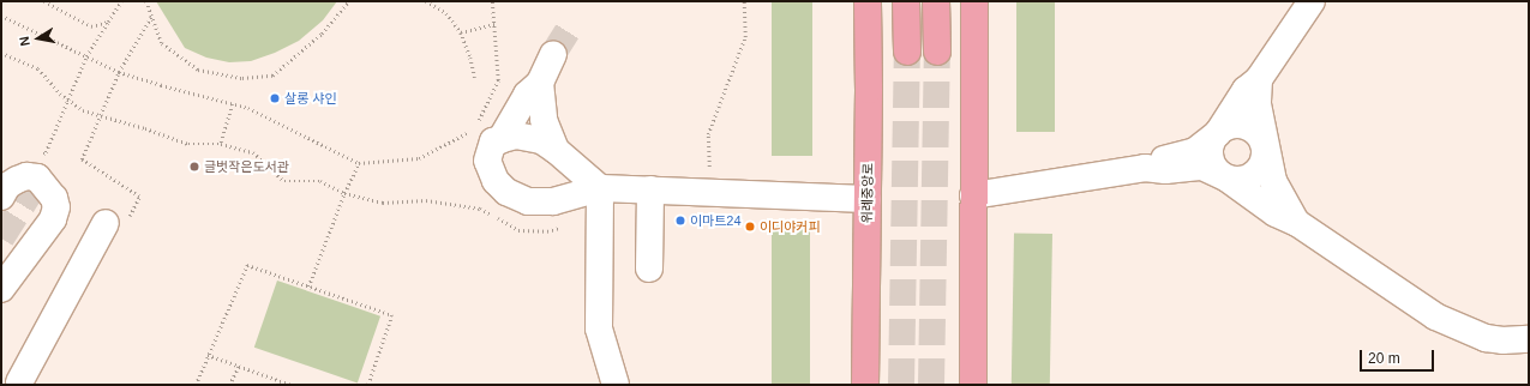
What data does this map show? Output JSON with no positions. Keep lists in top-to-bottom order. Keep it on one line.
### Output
{"streets":{"main road":["위례중앙로"]},"places":["살롱 샤인","글벗작은도서관","이마트24","이디야커피"],"scale_bar":"20 m","north":"left"}
